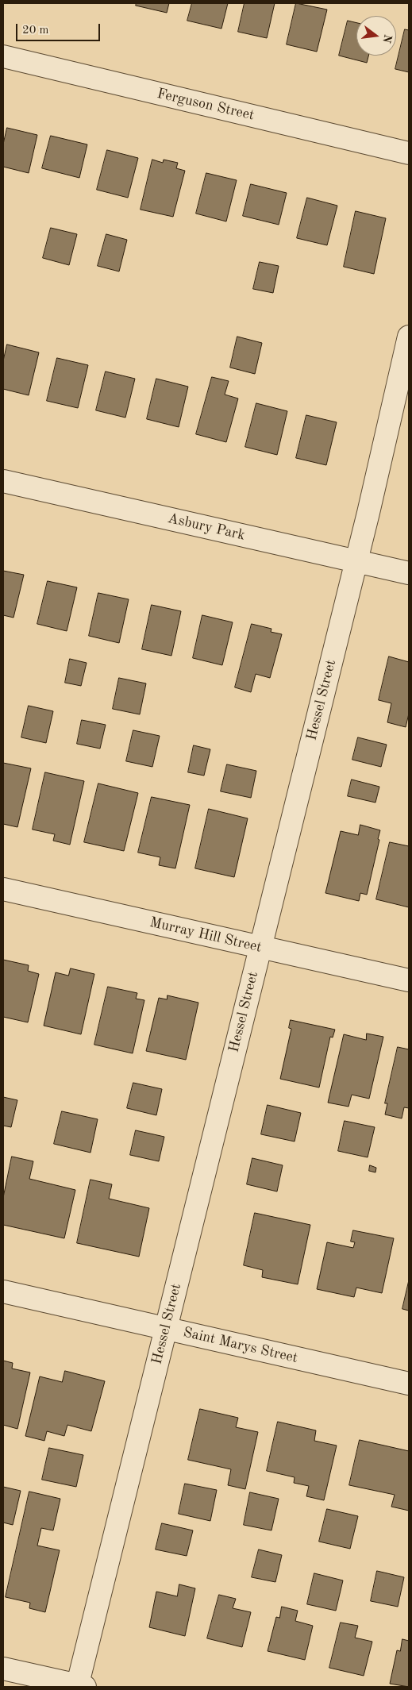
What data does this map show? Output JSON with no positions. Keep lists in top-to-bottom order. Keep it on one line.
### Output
{"streets":{"street":["Ferguson Street","Asbury Park","Hessel Street","Murray Hill Street","Saint Marys Street"]},"crossings":[["Asbury Park","Hessel Street"],["Hessel Street","Murray Hill Street"],["Hessel Street","Saint Marys Street"]],"scale_bar":"20 m","north":"right"}
